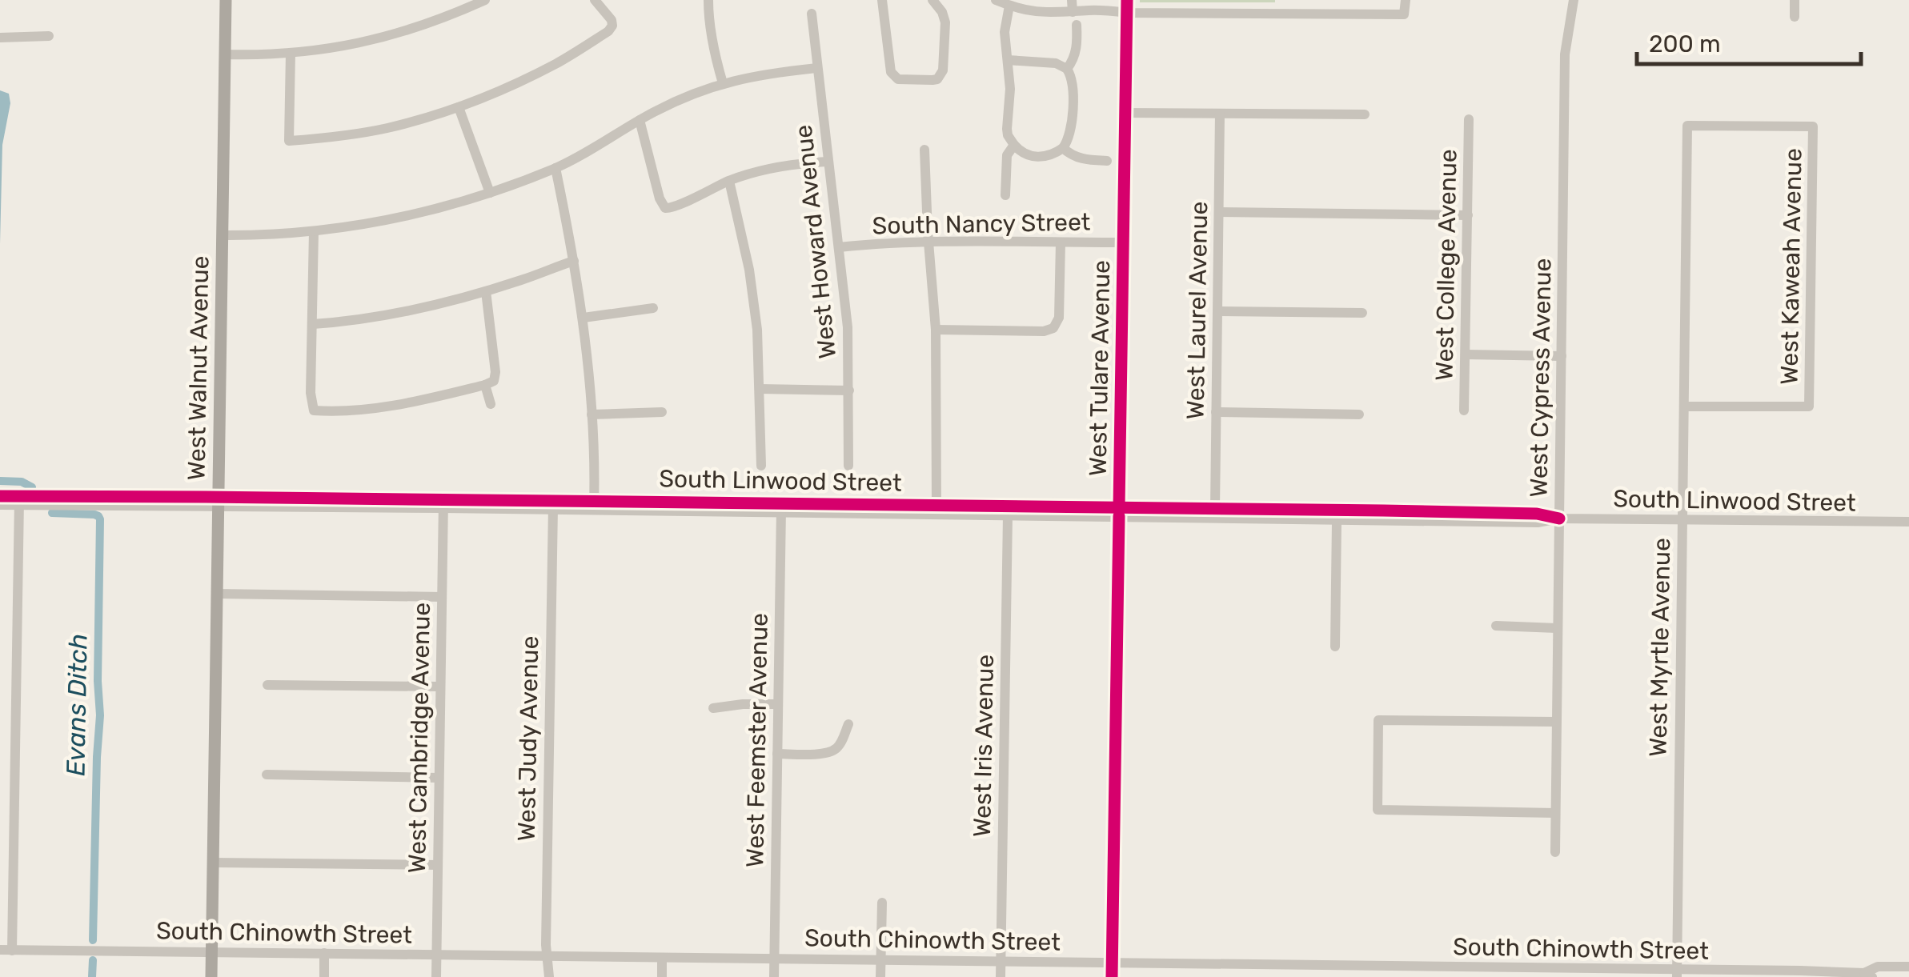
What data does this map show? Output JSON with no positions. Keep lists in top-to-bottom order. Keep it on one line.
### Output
{"streets":{"main road":["West Walnut Avenue"],"street":["South Nancy Street","West Howard Avenue","West College Avenue","West Kaweah Avenue","West Laurel Avenue","West Tulare Avenue","West Cypress Avenue","South Linwood Street","West Myrtle Avenue","West Cambridge Avenue","West Judy Avenue","West Feemster Avenue","West Iris Avenue","South Chinowth Street"]},"crossings":[["South Nancy Street","West Howard Avenue"],["South Nancy Street","West Tulare Avenue"],["West Kaweah Avenue","West Myrtle Avenue"],["West Laurel Avenue","South Linwood Street"],["West Walnut Avenue","South Linwood Street"],["West Walnut Avenue","South Chinowth Street"],["West Tulare Avenue","South Linwood Street"],["West Tulare Avenue","South Chinowth Street"],["West Cypress Avenue","South Linwood Street"],["South Linwood Street","West Myrtle Avenue"],["South Linwood Street","West Cambridge Avenue"],["South Linwood Street","West Judy Avenue"],["South Linwood Street","West Feemster Avenue"],["South Linwood Street","West Iris Avenue"],["West Myrtle Avenue","South Chinowth Street"],["West Cambridge Avenue","South Chinowth Street"],["West Judy Avenue","South Chinowth Street"],["West Feemster Avenue","South Chinowth Street"],["West Iris Avenue","South Chinowth Street"]],"water":["Evans Ditch"],"scale_bar":"200 m"}
